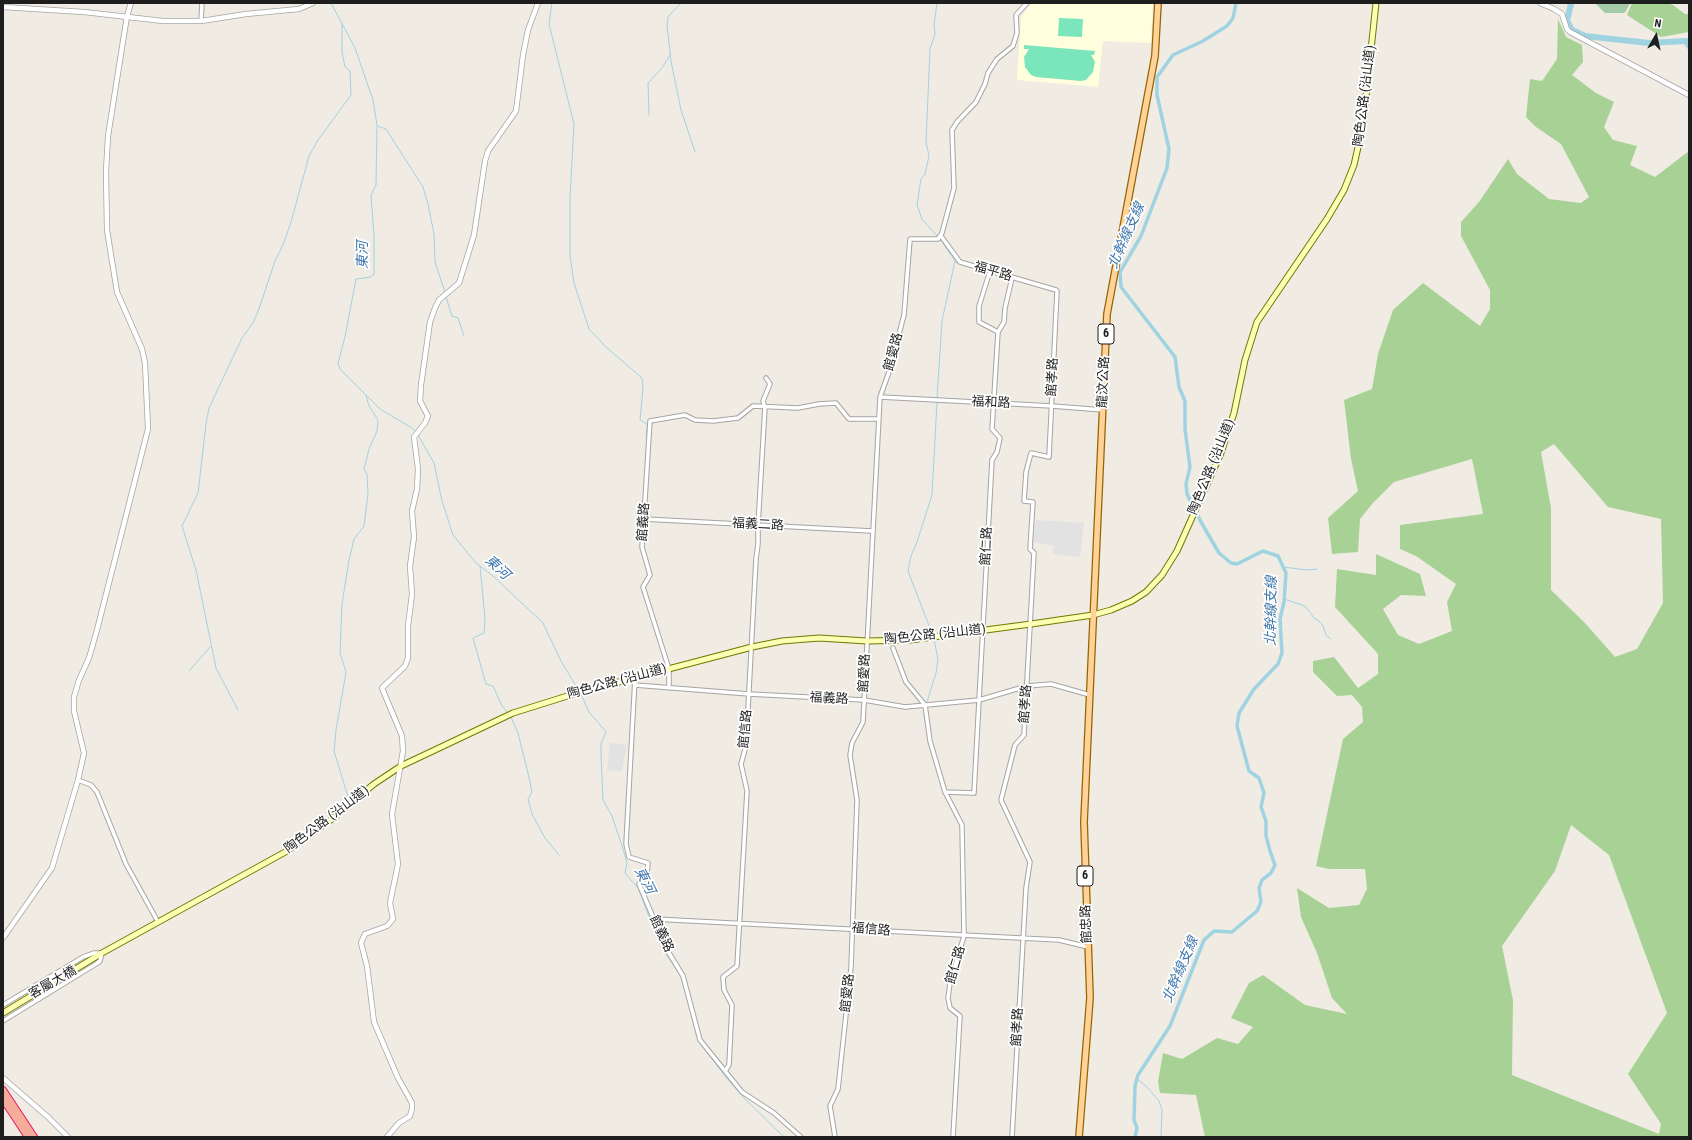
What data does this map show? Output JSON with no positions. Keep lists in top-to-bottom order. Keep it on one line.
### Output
{"streets":{"main road":["陶色公路 (沿山道)","6","龍汶公路","館忠路","客屬大橋"],"street":["福平路","館愛路","館孝路","福和路","館義路","福義二路","館仁路","福義路","館信路","福信路"]},"crossings":[["陶色公路 (沿山道)","館愛路"],["陶色公路 (沿山道)","館孝路"],["陶色公路 (沿山道)","龍汶公路"],["陶色公路 (沿山道)","館義路"],["陶色公路 (沿山道)","館仁路"],["陶色公路 (沿山道)","館信路"],["陶色公路 (沿山道)","館忠路"],["陶色公路 (沿山道)","客屬大橋"],["福平路","館愛路"],["福平路","館孝路"],["福平路","館仁路"],["館愛路","福和路"],["館愛路","福義二路"],["館愛路","福義路"],["館愛路","福信路"],["館孝路","福和路"],["館孝路","福義路"],["館孝路","福信路"],["龍汶公路","福和路"],["龍汶公路","館忠路"],["福和路","館仁路"],["館義路","福義二路"],["館義路","福義路"],["館義路","館信路"],["館義路","福信路"],["福義二路","館信路"],["館仁路","福義路"],["館仁路","福信路"],["福義路","館信路"],["福義路","館忠路"],["館信路","福信路"],["館忠路","福信路"]],"water":["北幹線支線","東河"],"north":"top"}
